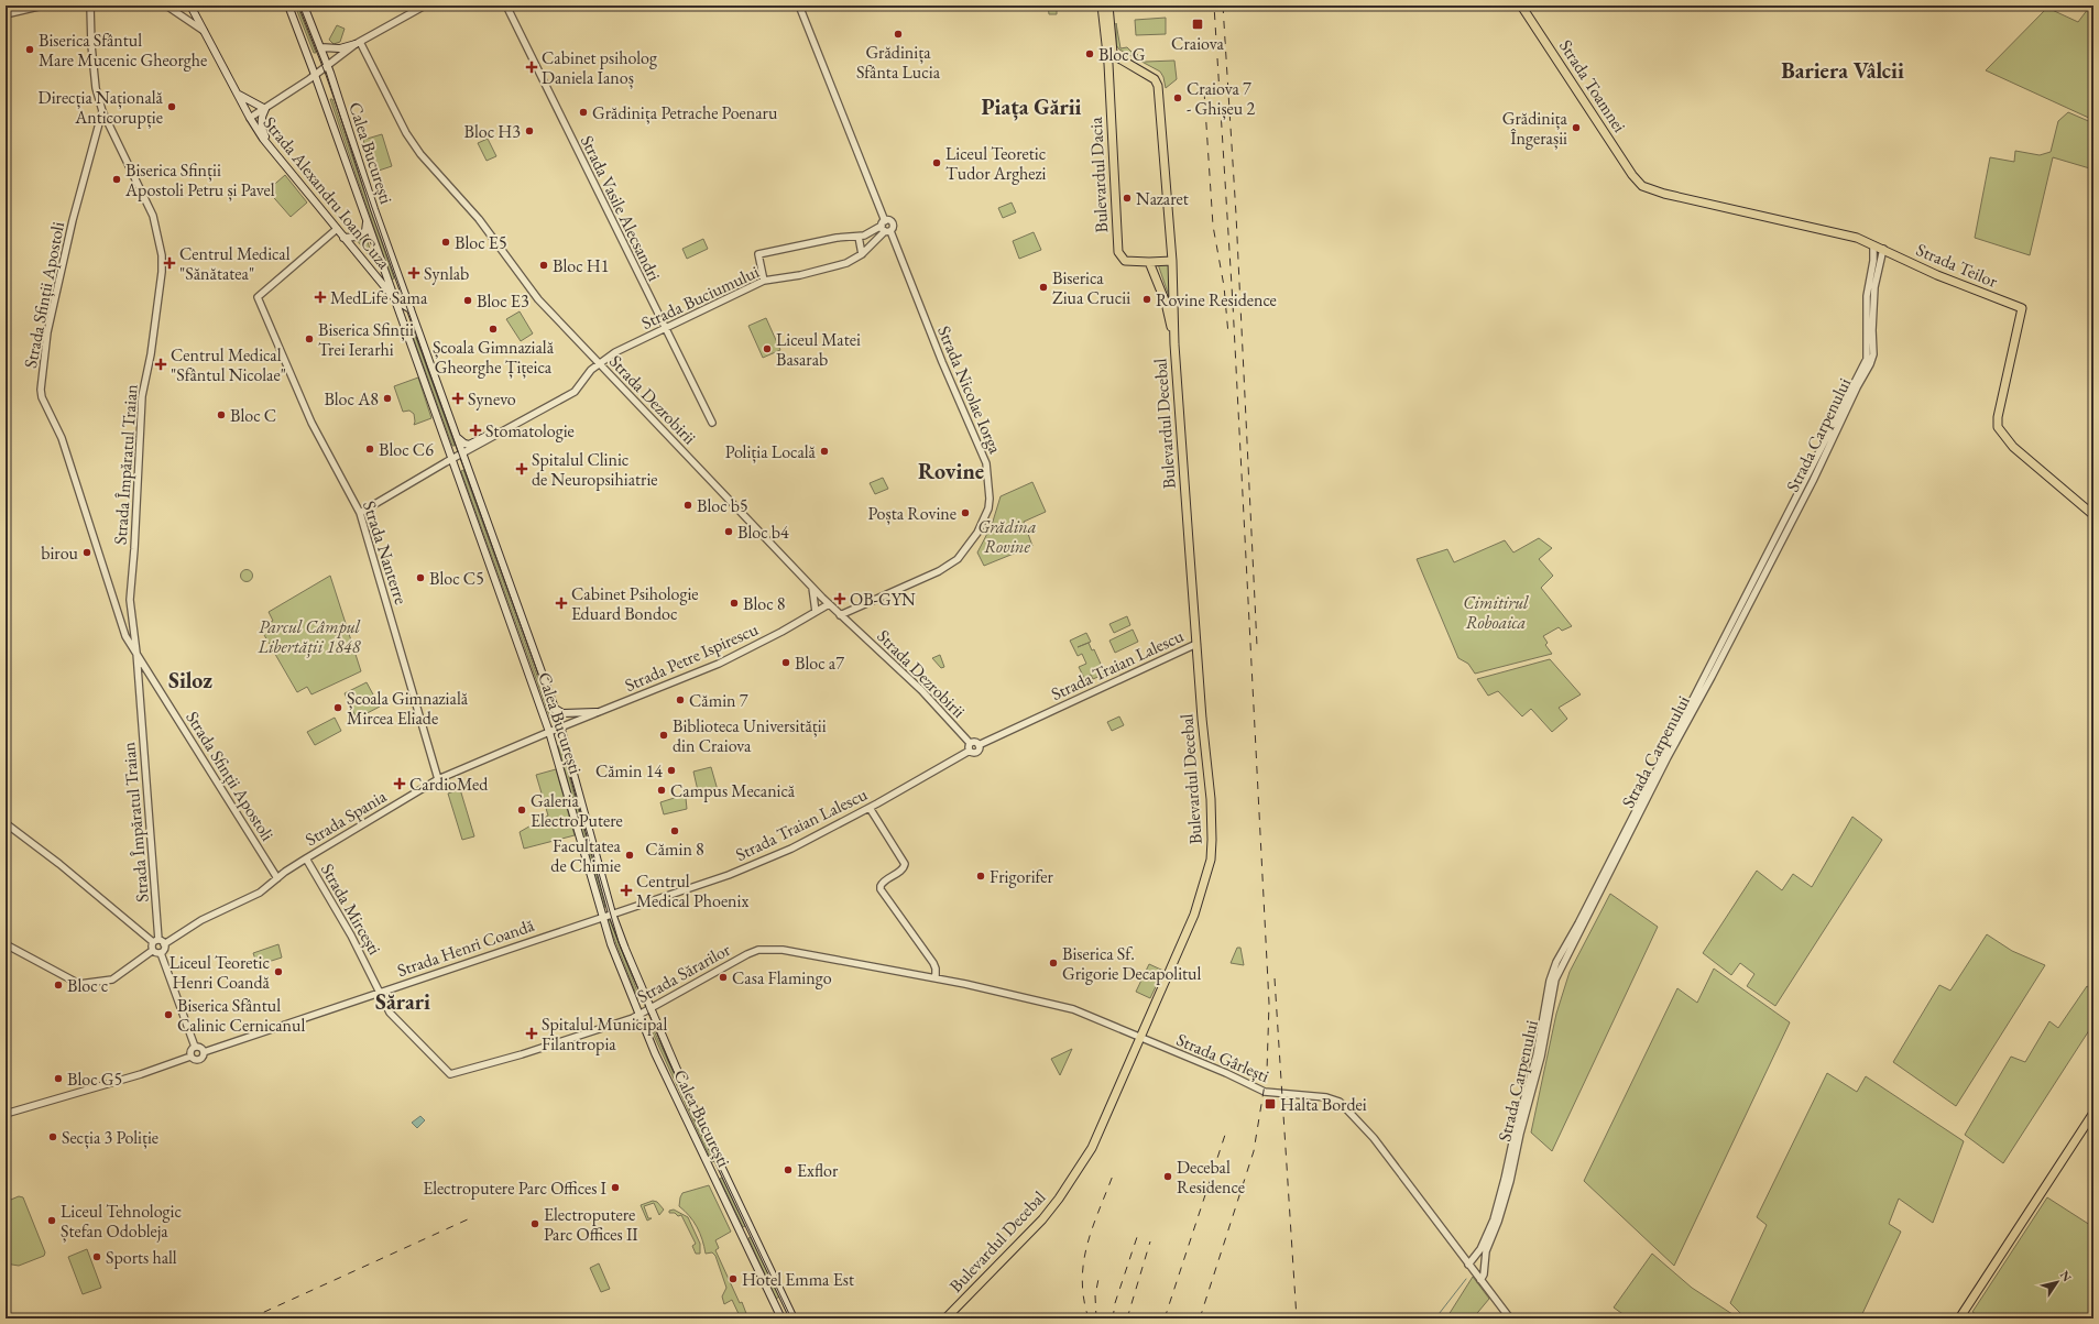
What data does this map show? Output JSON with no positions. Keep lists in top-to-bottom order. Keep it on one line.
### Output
{"streets":{"main road":["Strada Toamnei","Calea București","Bulevardul Dacia","Strada Alexandru Ioan Cuza","Strada Teilor","Bulevardul Decebal"],"street":["Strada Vasile Alecsandri","Strada Sfinții Apostoli","Strada Buciumului","Strada Nicolae Iorga","Strada Dezrobirii","Strada Carpenului","Strada Împăratul Traian","Strada Nanterre","Strada Petre Ispirescu","Strada Traian Lalescu","Strada Spania","Strada Mircești","Strada Henri Coandă","Strada Sărarilor","Strada Gârlești"]},"crossings":[["Strada Toamnei","Strada Teilor"],["Calea București","Strada Alexandru Ioan Cuza"],["Calea București","Strada Petre Ispirescu"],["Calea București","Strada Traian Lalescu"],["Calea București","Strada Spania"],["Calea București","Strada Henri Coandă"],["Calea București","Strada Sărarilor"],["Bulevardul Dacia","Bulevardul Decebal"],["Strada Alexandru Ioan Cuza","Strada Nanterre"],["Strada Vasile Alecsandri","Strada Buciumului"],["Strada Teilor","Strada Carpenului"],["Strada Sfinții Apostoli","Strada Împăratul Traian"],["Strada Sfinții Apostoli","Strada Spania"],["Strada Buciumului","Strada Nicolae Iorga"],["Strada Buciumului","Strada Dezrobirii"],["Strada Nicolae Iorga","Strada Dezrobirii"],["Strada Dezrobirii","Strada Petre Ispirescu"],["Strada Dezrobirii","Strada Traian Lalescu"],["Bulevardul Decebal","Strada Traian Lalescu"],["Bulevardul Decebal","Strada Gârlești"],["Strada Carpenului","Strada Gârlești"],["Strada Împăratul Traian","Strada Spania"],["Strada Nanterre","Strada Spania"],["Strada Petre Ispirescu","Strada Spania"],["Strada Traian Lalescu","Strada Henri Coandă"],["Strada Spania","Strada Mircești"],["Strada Mircești","Strada Henri Coandă"],["Strada Mircești","Strada Sărarilor"],["Strada Sărarilor","Strada Gârlești"]],"districts":["Bariera Vâlcii","Piața Gării","Rovine","Siloz","Sărari"],"parks":["Grădina Rovine","Cimitirul Roboaica","Parcul Câmpul Libertății 1848"],"places":{"transit":["Craiova","Halta Bordei"],"other":["Grădinița Sfânta Lucia","Biserica Sfântul Mare Mucenic Gheorghe","Bloc G","Craiova 7 - Ghișeu 2","Direcția Națională Anticorupție","Grădinița Petrache Poenaru","Grădinița Îngerașii","Bloc H3","Liceul Teoretic Tudor Arghezi","Biserica Sfinții Apostoli Petru și Pavel","Nazaret","Bloc E5","Bloc H1","Biserica Ziua Crucii","Rovine Residence","Bloc E3","Școala Gimnazială Gheorghe Țițeica","Biserica Sfinții Trei Ierarhi","Liceul Matei Basarab","Bloc A8","Bloc C","Bloc C6","Poliția Locală","Bloc b5","Poșta Rovine","Bloc b4","birou","Bloc C5","Bloc 8","Bloc a7","Cămin 7","Școala Gimnazială Mircea Eliade","Biblioteca Universității din Craiova","Cămin 14","Campus Mecanică","Galeria ElectroPutere","Cămin 8","Facultatea de Chimie","Frigorifer","Biserica Sf. Grigorie Decapolitul","Liceul Teoretic Henri Coandă","Casa Flamingo","Bloc c","Biserica Sfântul Calinic Cernicanul","Bloc G5","Secția 3 Poliție","Exflor","Decebal Residence","Electroputere Parc Offices I","Liceul Tehnologic Ștefan Odobleja","Electroputere Parc Offices II","Sports hall","Hotel Emma Est"],"health":["Cabinet psiholog Daniela Ianoș","Centrul Medical \"Sănătatea\"","Synlab","MedLife Sama","Centrul Medical \"Sfântul Nicolae\"","Synevo","Stomatologie","Spitalul Clinic de Neuropsihiatrie","OB-GYN","Cabinet Psihologie Eduard Bondoc","CardioMed","Centrul Medical Phoenix","Spitalul Municipal Filantropia"]},"north":"top right"}
